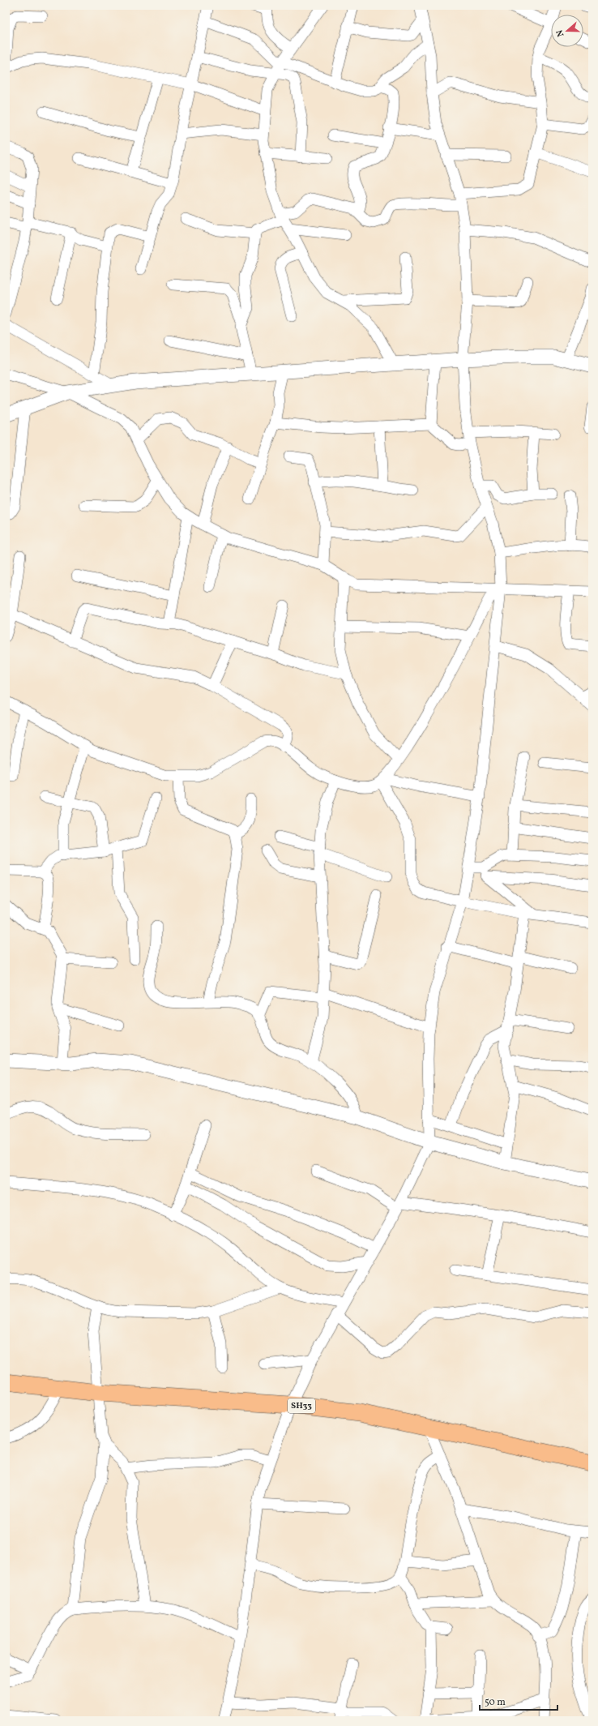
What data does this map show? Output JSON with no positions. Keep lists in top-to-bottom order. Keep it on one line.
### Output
{"streets":{"main road":["SH33"]},"scale_bar":"50 m","north":"left"}
